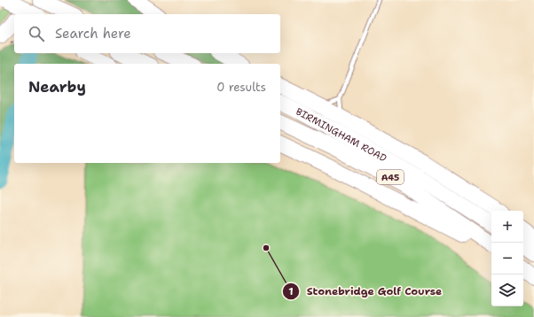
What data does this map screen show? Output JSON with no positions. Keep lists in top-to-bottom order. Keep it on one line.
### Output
{"streets":{"highway":["BIRMINGHAM ROAD","A45"]},"places":["Stonebridge Golf Course"],"page":{"search":"Search here","heading":["Nearby","0 results"],"map_buttons":["+","−"]}}
